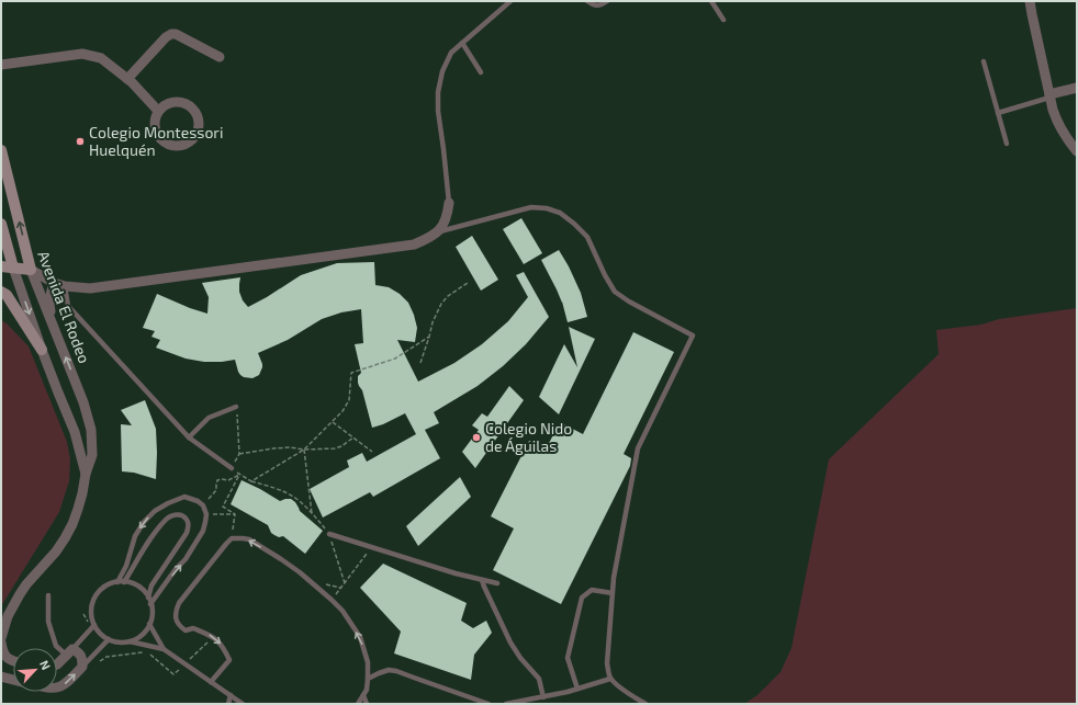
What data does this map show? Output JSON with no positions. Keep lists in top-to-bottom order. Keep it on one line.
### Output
{"streets":{"street":["Avenida El Rodeo"]},"places":["Colegio Montessori Huelquén","Colegio Nido de Águilas"],"north":"top right"}
